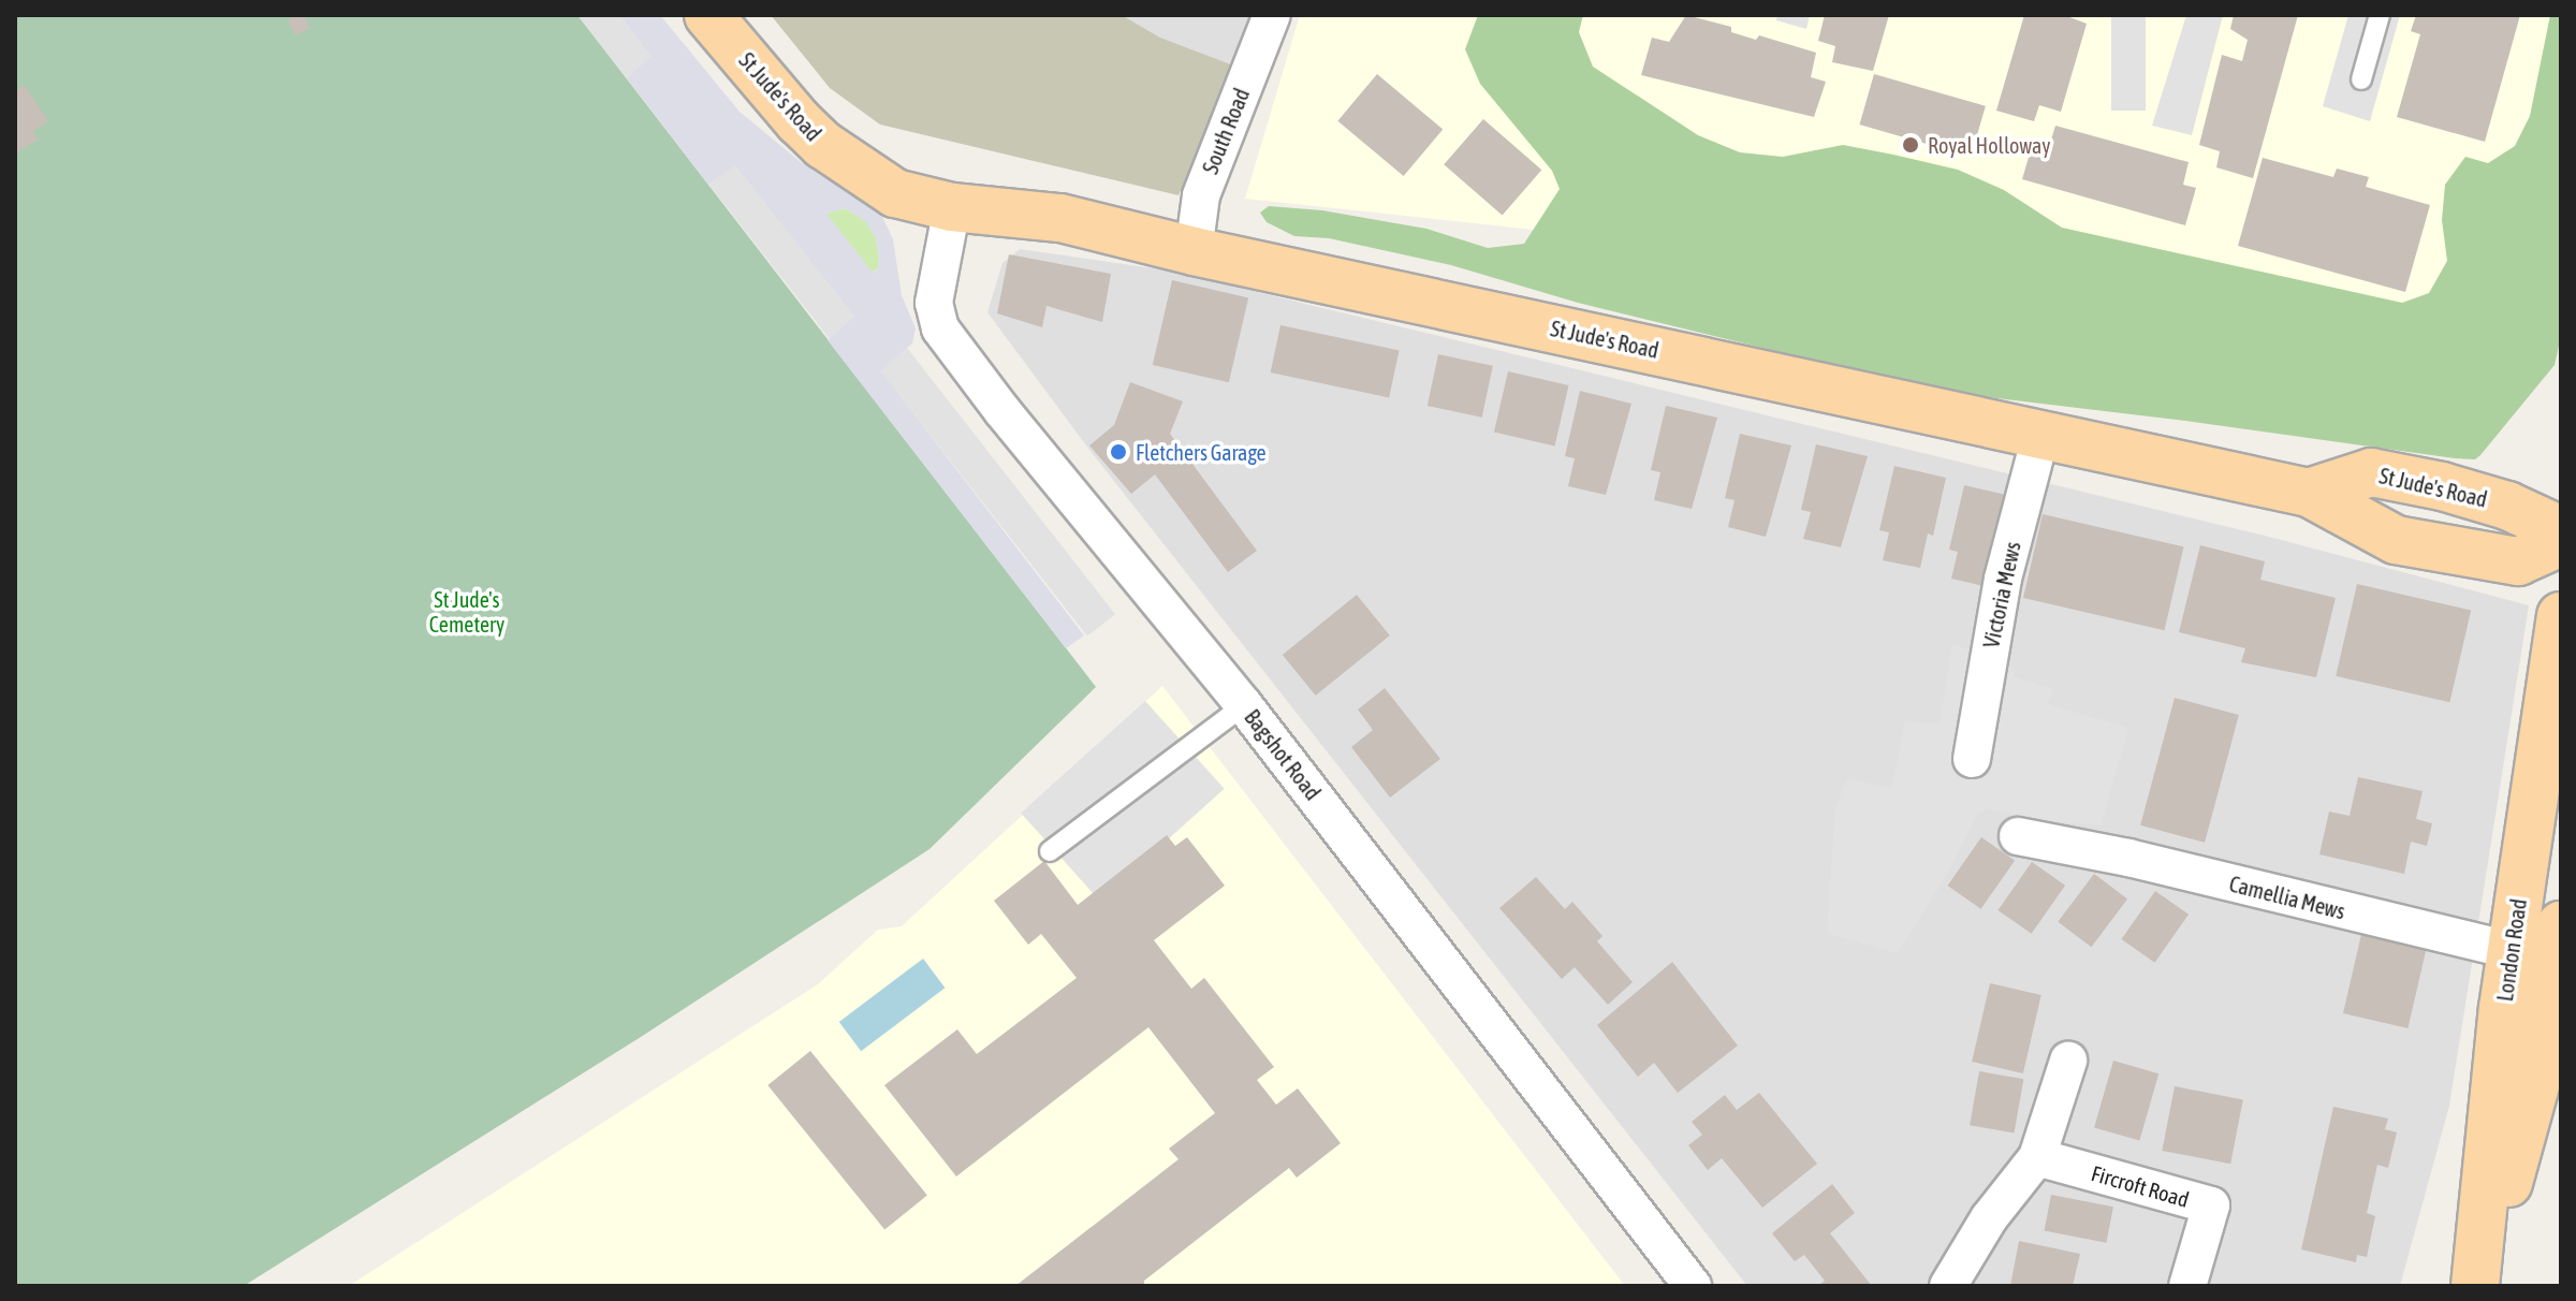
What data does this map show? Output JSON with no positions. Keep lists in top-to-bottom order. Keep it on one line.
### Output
{"streets":{"main road":["St Jude's Road","London Road"],"street":["South Road","Victoria Mews","Bagshot Road","Camellia Mews","Fircroft Road"]},"crossings":[["St Jude's Road","South Road"],["St Jude's Road","Victoria Mews"],["St Jude's Road","Bagshot Road"],["Camellia Mews","London Road"]],"parks":["St Jude's Cemetery"],"places":["Royal Holloway","Fletchers Garage"]}
